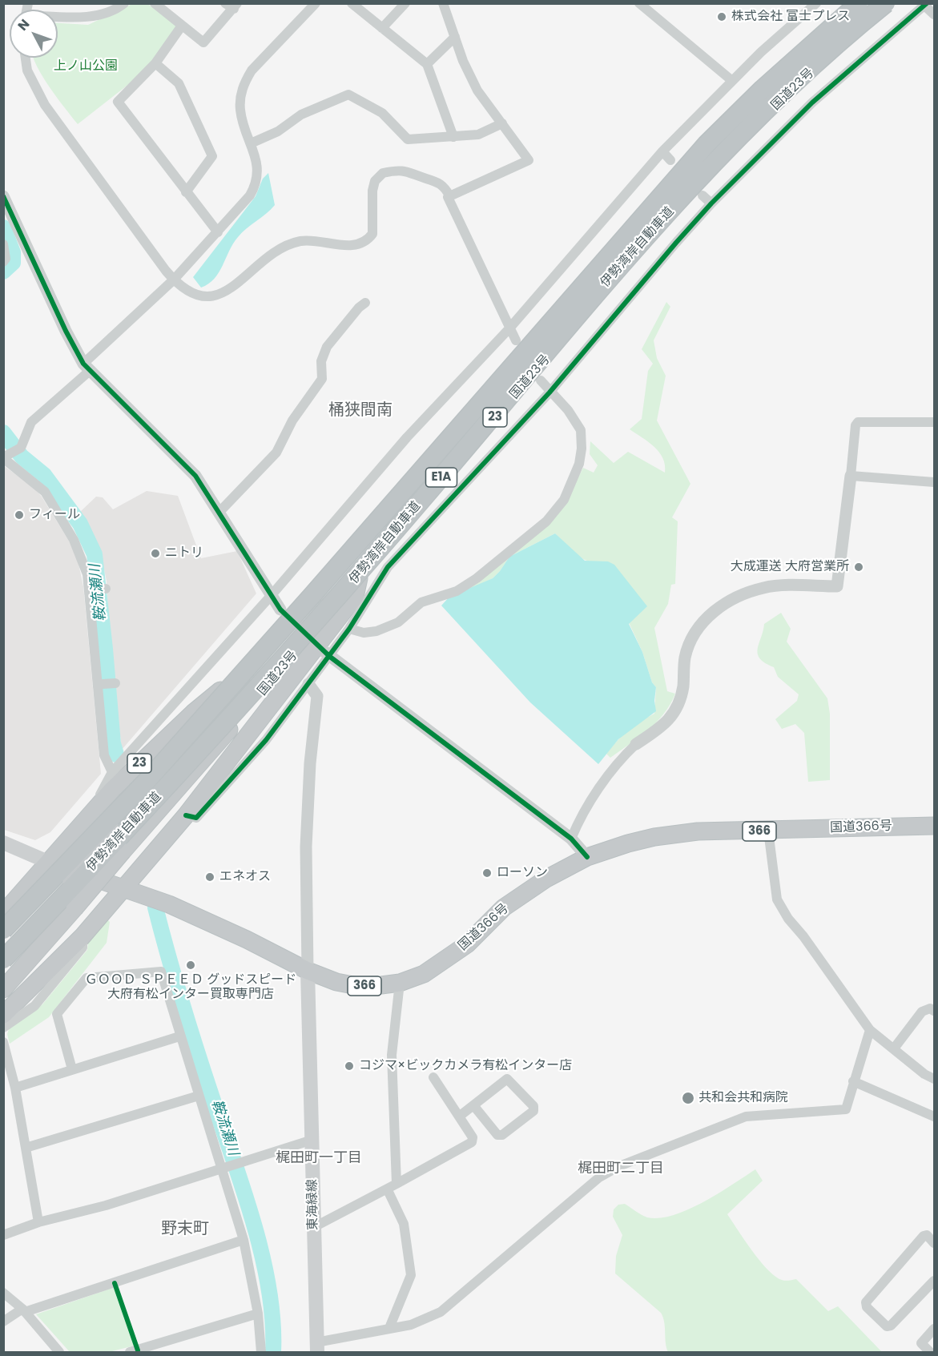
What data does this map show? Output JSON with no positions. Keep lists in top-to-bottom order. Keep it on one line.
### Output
{"streets":{"highway":["国道23号","伊勢湾岸自動車道","23","E1A","国道366号","366"],"main road":["東海緑線"]},"crossings":[["国道23号","伊勢湾岸自動車道"],["国道23号","23"],["23","国道366号"],["国道366号","東海緑線"]],"districts":["桶狭間南","梶田町一丁目","梶田町二丁目","野末町"],"water":["鞍流瀬川"],"parks":["上ノ山公園"],"places":["株式会社 富士プレス","フィール","ニトリ","大成運送 大府営業所","ローソン","エネオス","ＧＯＯＤ ＳＰＥＥＤ グッドスピード 大府有松インター買取専門店","コジマ×ビックカメラ有松インター店","共和会共和病院"],"north":"top left"}
